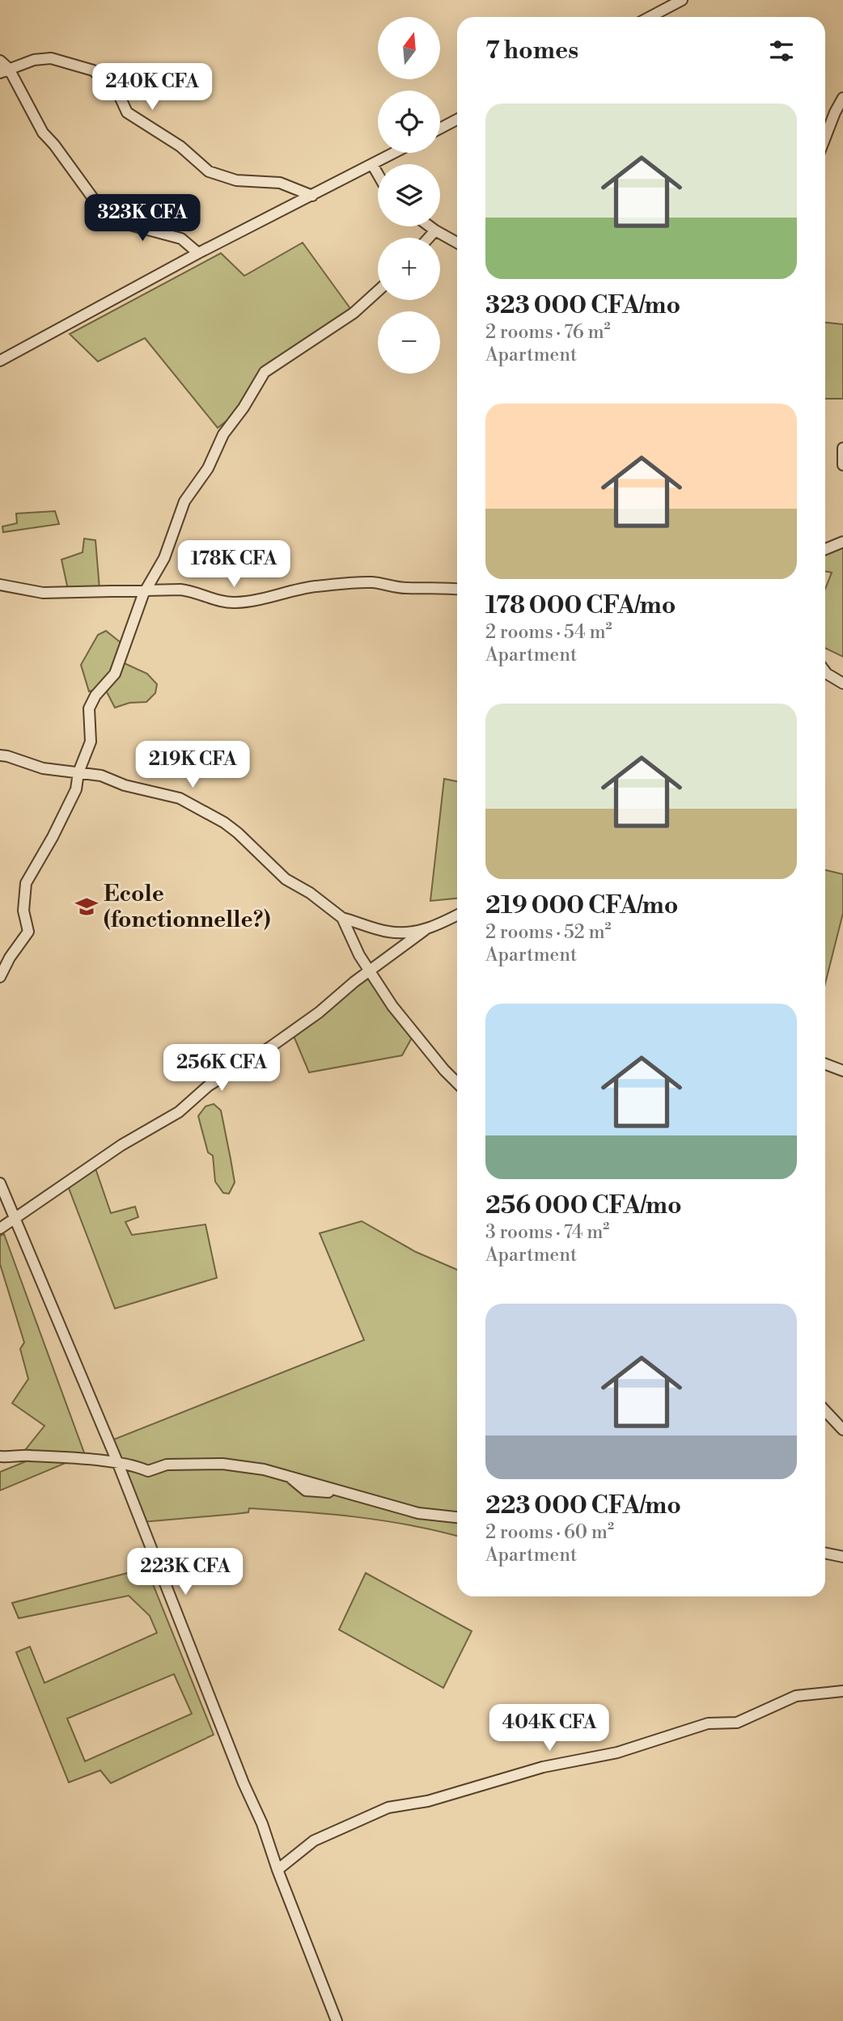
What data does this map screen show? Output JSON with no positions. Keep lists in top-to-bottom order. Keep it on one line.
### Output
{"places":{"school or university":["Ecole (fonctionnelle?)"]},"north":"top","page":{"map_buttons":["+","−"],"heading":"7 homes","price":["240K CFA","323K CFA","178K CFA","219K CFA","256K CFA","223K CFA","404K CFA"],"list":[{"name":"323 000 CFA/mo","note":"2 rooms · 76 m² · Apartment"},{"name":"178 000 CFA/mo","note":"2 rooms · 54 m² · Apartment"},{"name":"219 000 CFA/mo","note":"2 rooms · 52 m² · Apartment"},{"name":"256 000 CFA/mo","note":"3 rooms · 74 m² · Apartment"},{"name":"223 000 CFA/mo","note":"2 rooms · 60 m² · Apartment"}]}}
